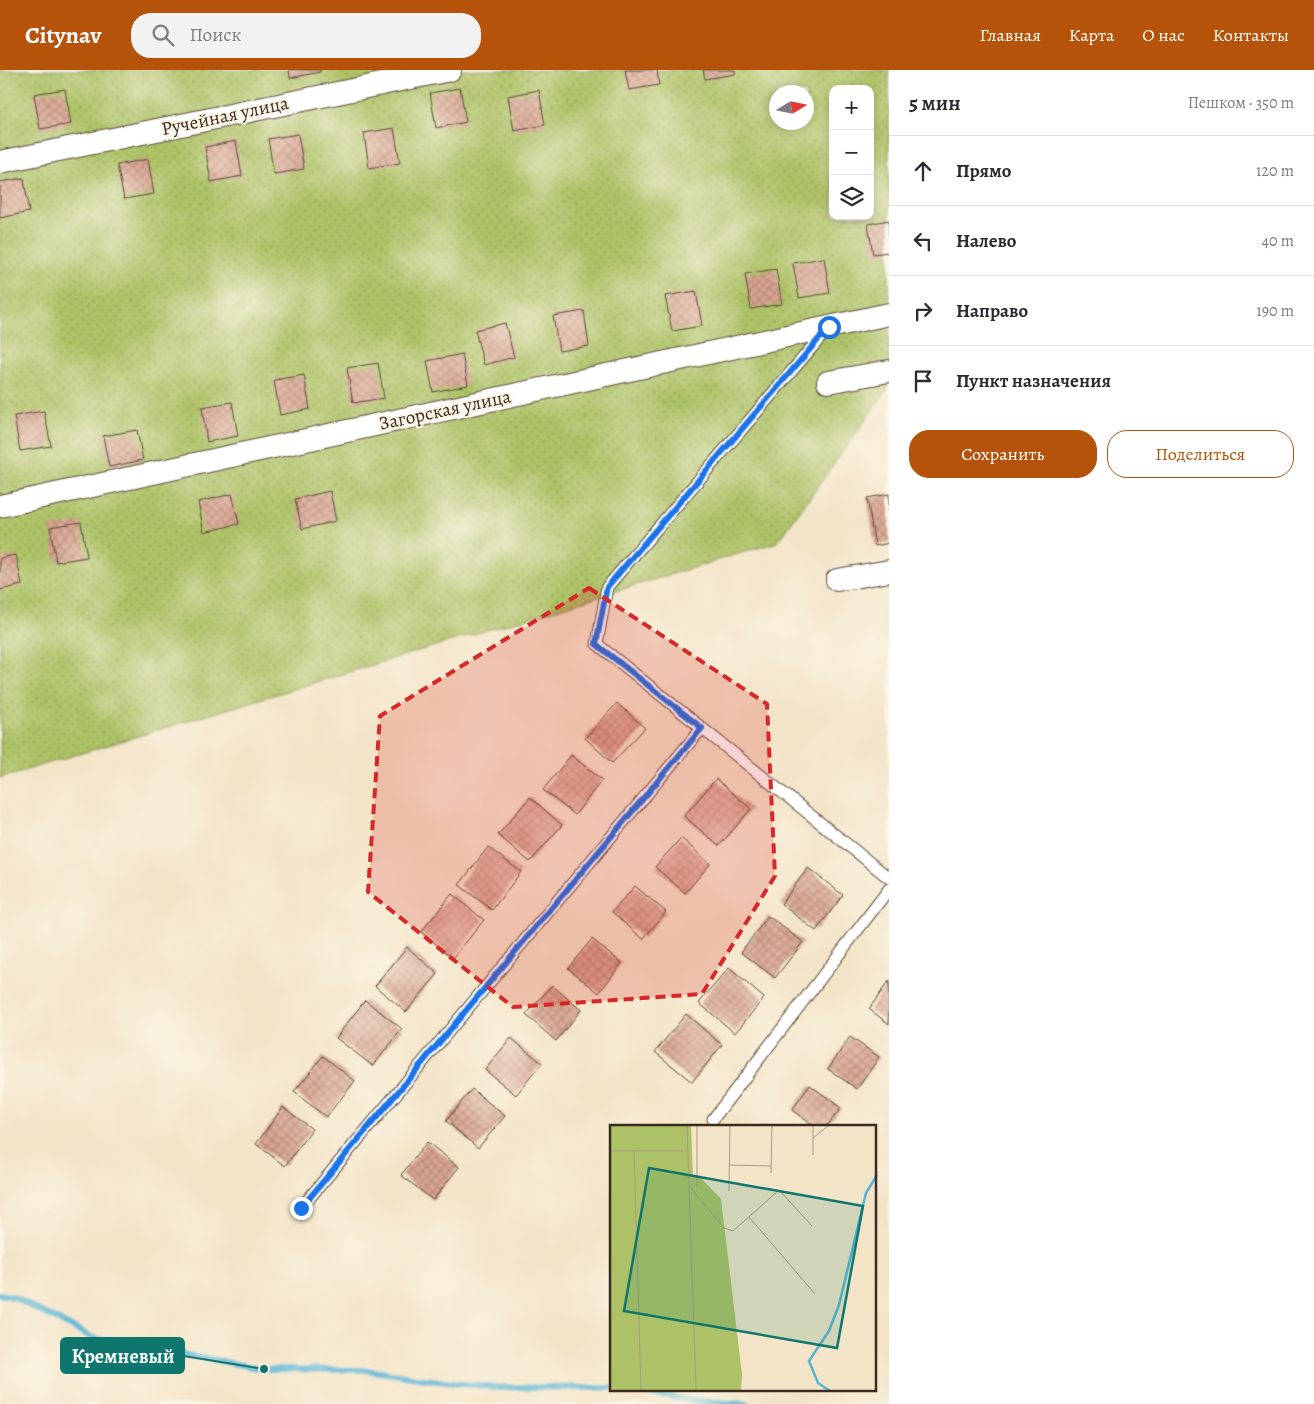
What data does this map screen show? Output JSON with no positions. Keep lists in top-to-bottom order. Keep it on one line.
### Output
{"streets":{"street":["Ручейная улица","Загорская улица"]},"places":["Кремневый"],"north":"right","page":{"header":"Citynav","search":"Поиск","nav":["Главная","Карта","О нас","Контакты"],"heading":["5 мин","Пешком · 350 m"],"map_buttons":["+","−"],"list":[["Прямо","120 m"],["Налево","40 m"],["Направо","190 m"],"Пункт назначения"],"buttons":["Сохранить","Поделиться"]}}
